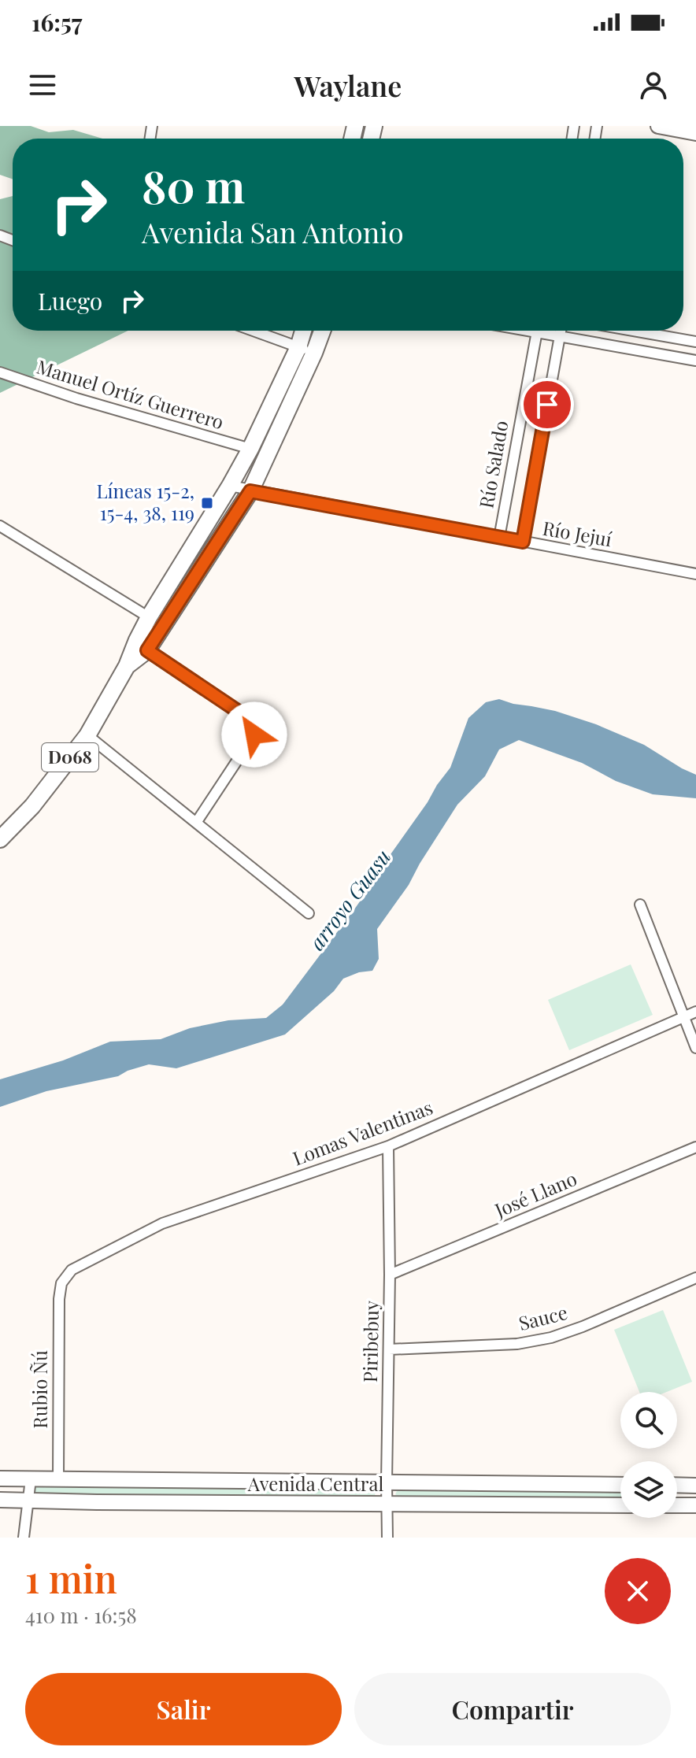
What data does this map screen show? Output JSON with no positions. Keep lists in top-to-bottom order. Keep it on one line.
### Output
{"streets":{"main road":["D068"],"street":["Manuel Ortíz Guerrero","Río Salado","Río Jejuí","Lomas Valentinas","José Llano","Sauce","Piribebuy","Rubio Ñú","Avenida Central"]},"crossings":[["Manuel Ortíz Guerrero","D068"],["Río Salado","Río Jejuí"],["Río Jejuí","D068"],["Lomas Valentinas","Piribebuy"],["Lomas Valentinas","Rubio Ñú"],["José Llano","Piribebuy"],["Sauce","Piribebuy"],["Piribebuy","Avenida Central"],["Rubio Ñú","Avenida Central"]],"water":["arroyo Guasu"],"places":{"transit":["Líneas 15-2, 15-4, 38, 119"]},"page":{"status":"16:57","header":"Waylane","turn":["80 m","Avenida San Antonio"],"then":"Luego","heading":["1 min","410 m · 16:58"],"buttons":["Salir","Compartir"]}}
